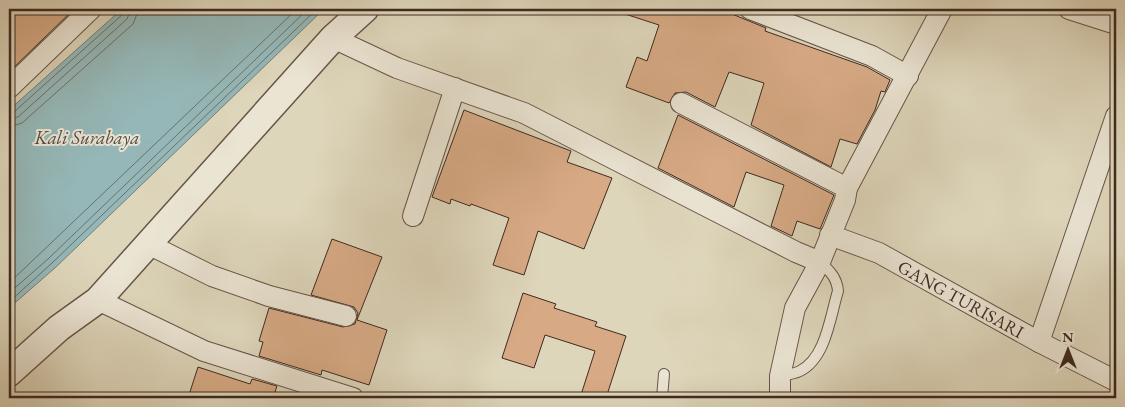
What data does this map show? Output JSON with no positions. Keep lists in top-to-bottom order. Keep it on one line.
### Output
{"streets":{"street":["GANG TURISARI"]},"water":["Kali Surabaya"],"north":"top"}
